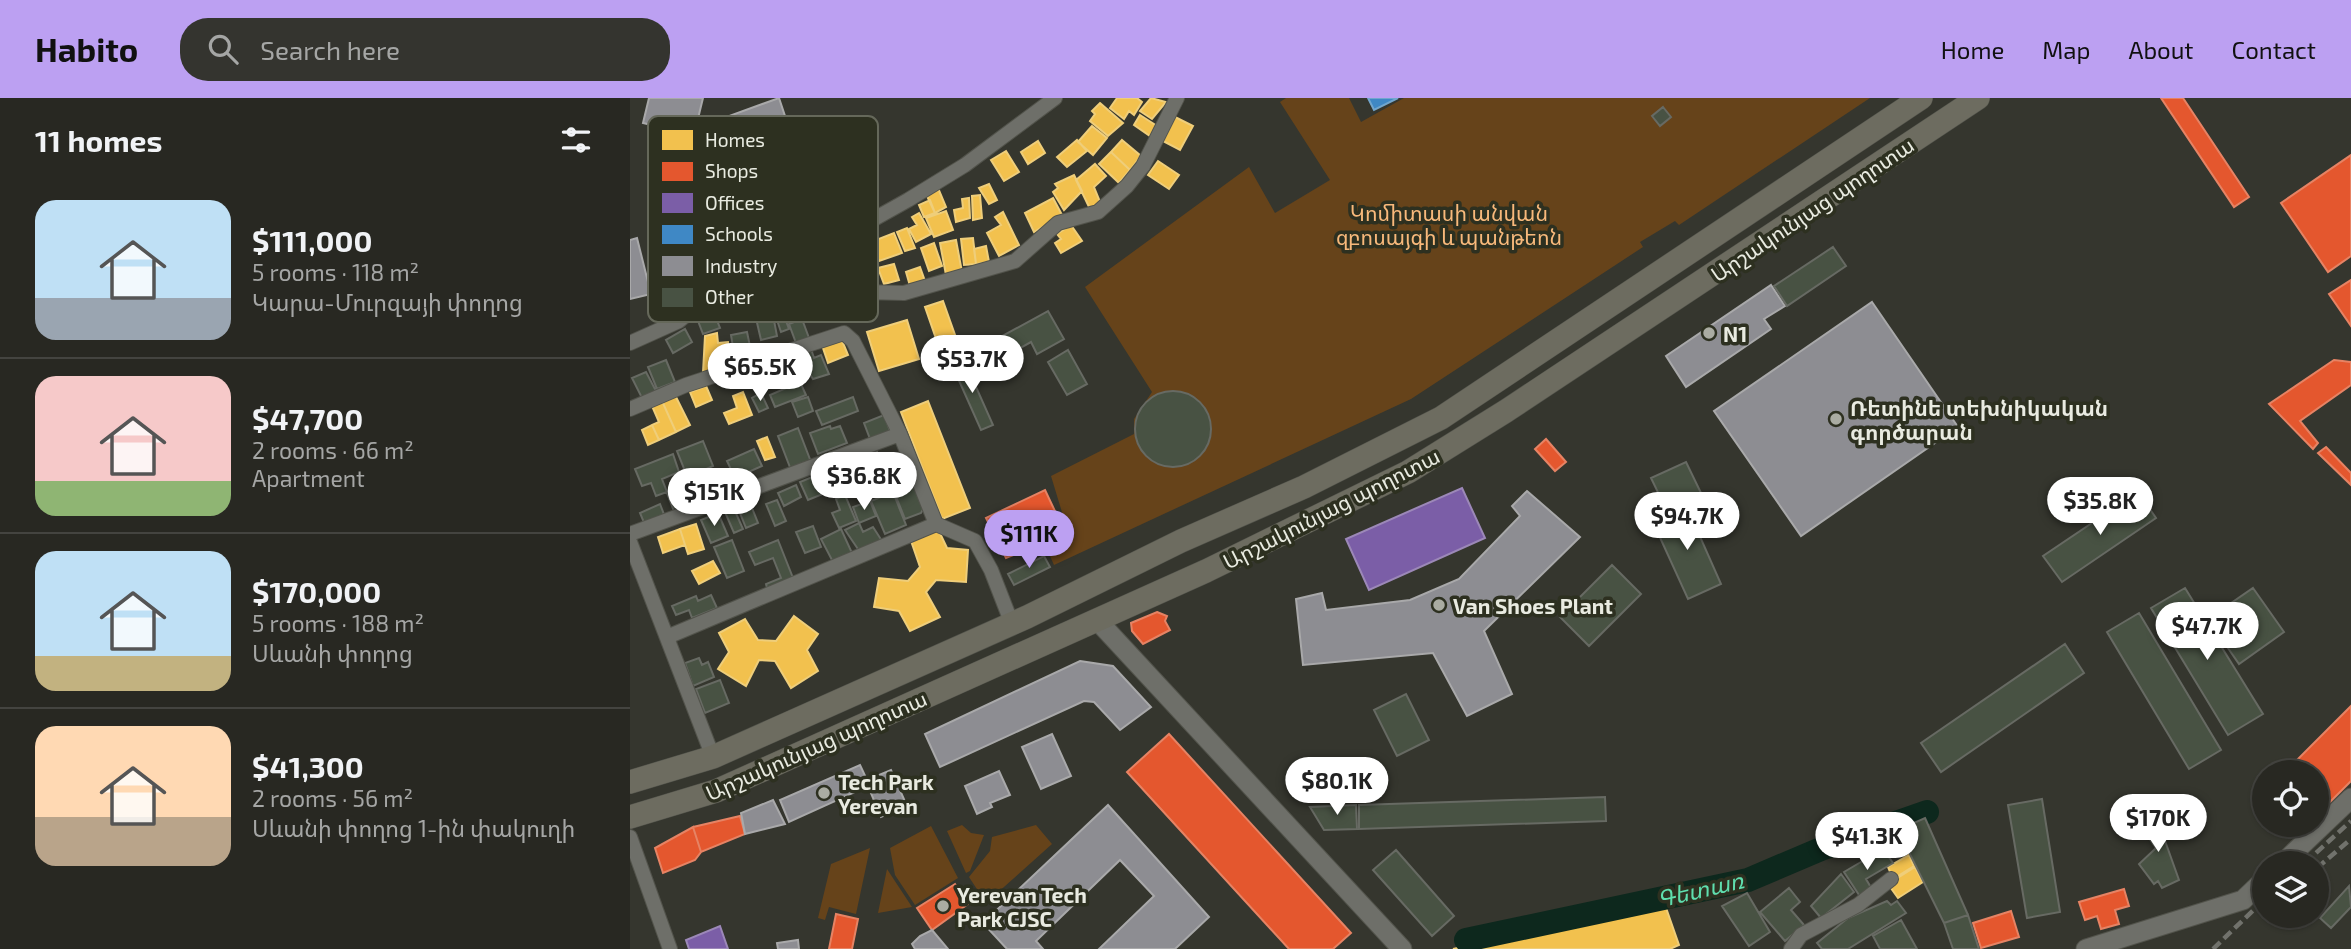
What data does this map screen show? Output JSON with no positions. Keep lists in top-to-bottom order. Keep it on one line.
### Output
{"streets":{"main road":["Արշակունյաց պողոտա"]},"water":["Գետառ"],"parks":["Կոմիտասի անվան զբոսայգի և պանթեոն"],"places":["N1","Ռետինե տեխնիկական գործարան","Van Shoes Plant","Tech Park Yerevan","Yerevan Tech Park CJSC"],"legend":["Homes","Shops","Offices","Schools","Industry","Other"],"page":{"header":"Habito","search":"Search here","nav":["Home","Map","About","Contact"],"heading":"11 homes","list":[{"name":"$111,000","note":"5 rooms · 118 m² · Կարա-Մուրզայի փողոց"},{"name":"$47,700","note":"2 rooms · 66 m² · Apartment"},{"name":"$170,000","note":"5 rooms · 188 m² · Սևանի փողոց"},{"name":"$41,300","note":"2 rooms · 56 m² · Սևանի փողոց 1-ին փակուղի"}],"price":["$53.7K","$65.5K","$36.8K","$151K","$35.8K","$94.7K","$111K","$47.7K","$80.1K","$170K","$41.3K"]}}
